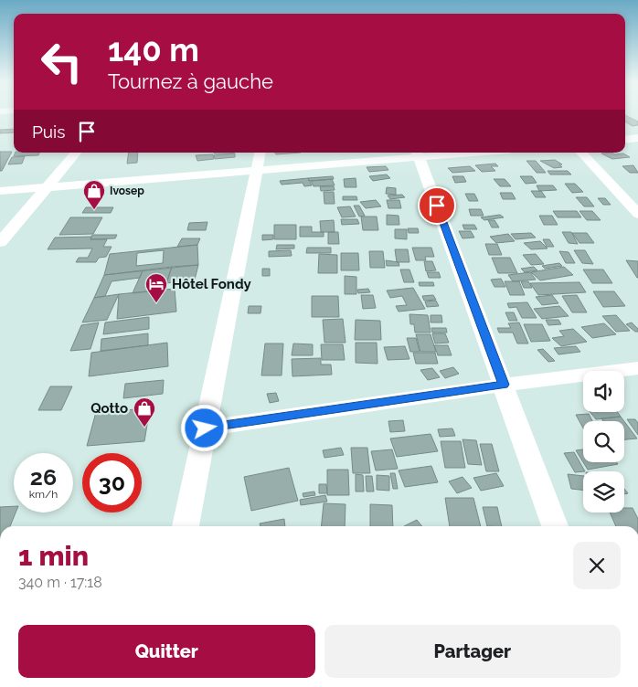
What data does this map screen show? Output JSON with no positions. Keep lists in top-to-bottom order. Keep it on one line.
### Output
{"places":{"shop":["Ivosep","Qotto"],"hotel":["Hôtel Fondy"]},"page":{"turn":["140 m","Tournez à gauche"],"then":"Puis","speed":"26 km/h","limit":"30","heading":["1 min","340 m · 17:18"],"buttons":["Quitter","Partager"]}}
